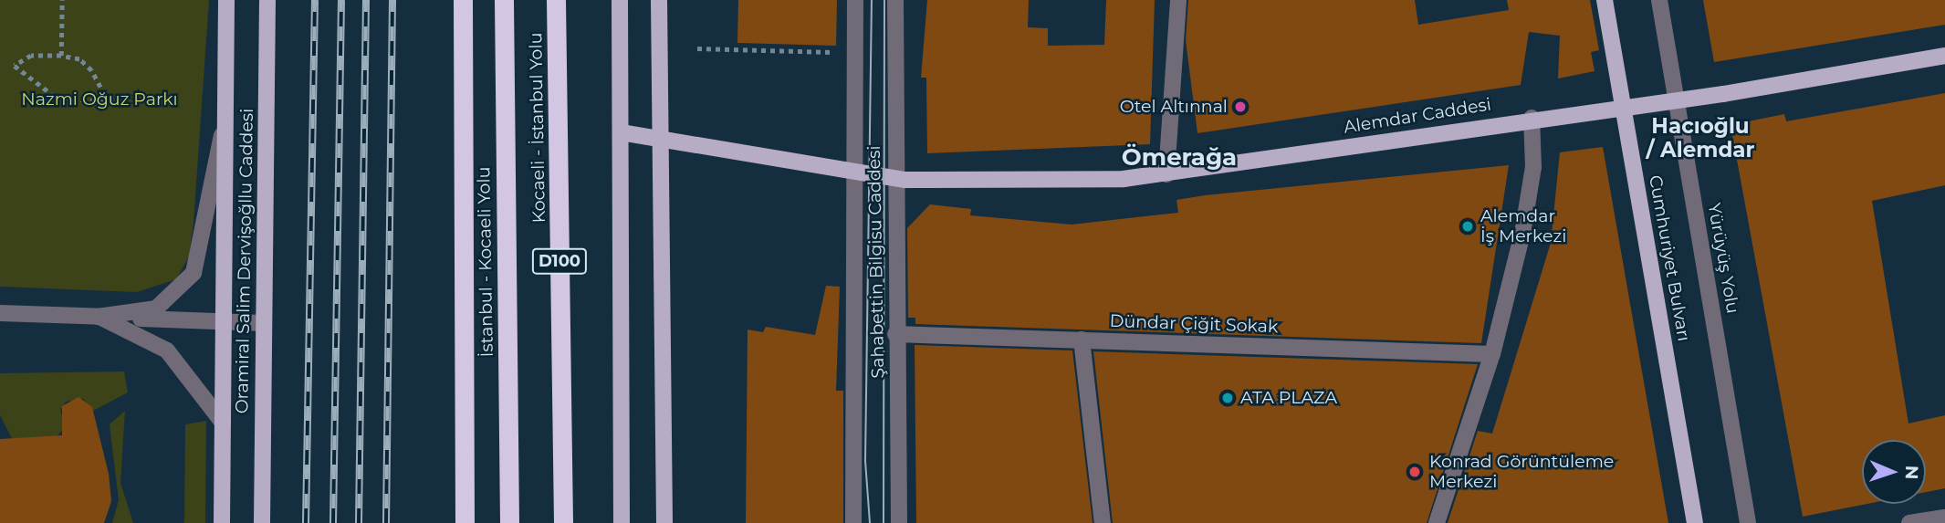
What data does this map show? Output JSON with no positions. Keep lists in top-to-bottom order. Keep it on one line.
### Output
{"streets":{"highway":["Kocaeli - İstanbul Yolu","D100","İstanbul - Kocaeli Yolu"],"main road":["Alemdar Caddesi","Cumhuriyet Bulvarı","Oramiral Salim Dervişoğllu Caddesi"],"street":["Yürüyüş Yolu","Şahabettin Bilgisu Caddesi","Dündar Çiğit Sokak"]},"crossings":[["Alemdar Caddesi","Cumhuriyet Bulvarı"],["Alemdar Caddesi","Yürüyüş Yolu"],["Alemdar Caddesi","Şahabettin Bilgisu Caddesi"],["Şahabettin Bilgisu Caddesi","Dündar Çiğit Sokak"]],"districts":["Hacıoğlu / Alemdar","Ömerağa"],"parks":["Nazmi Oğuz Parkı"],"places":["Otel Altınnal","Alemdar İş Merkezi","ATA PLAZA","Konrad Görüntüleme Merkezi"],"north":"right"}
